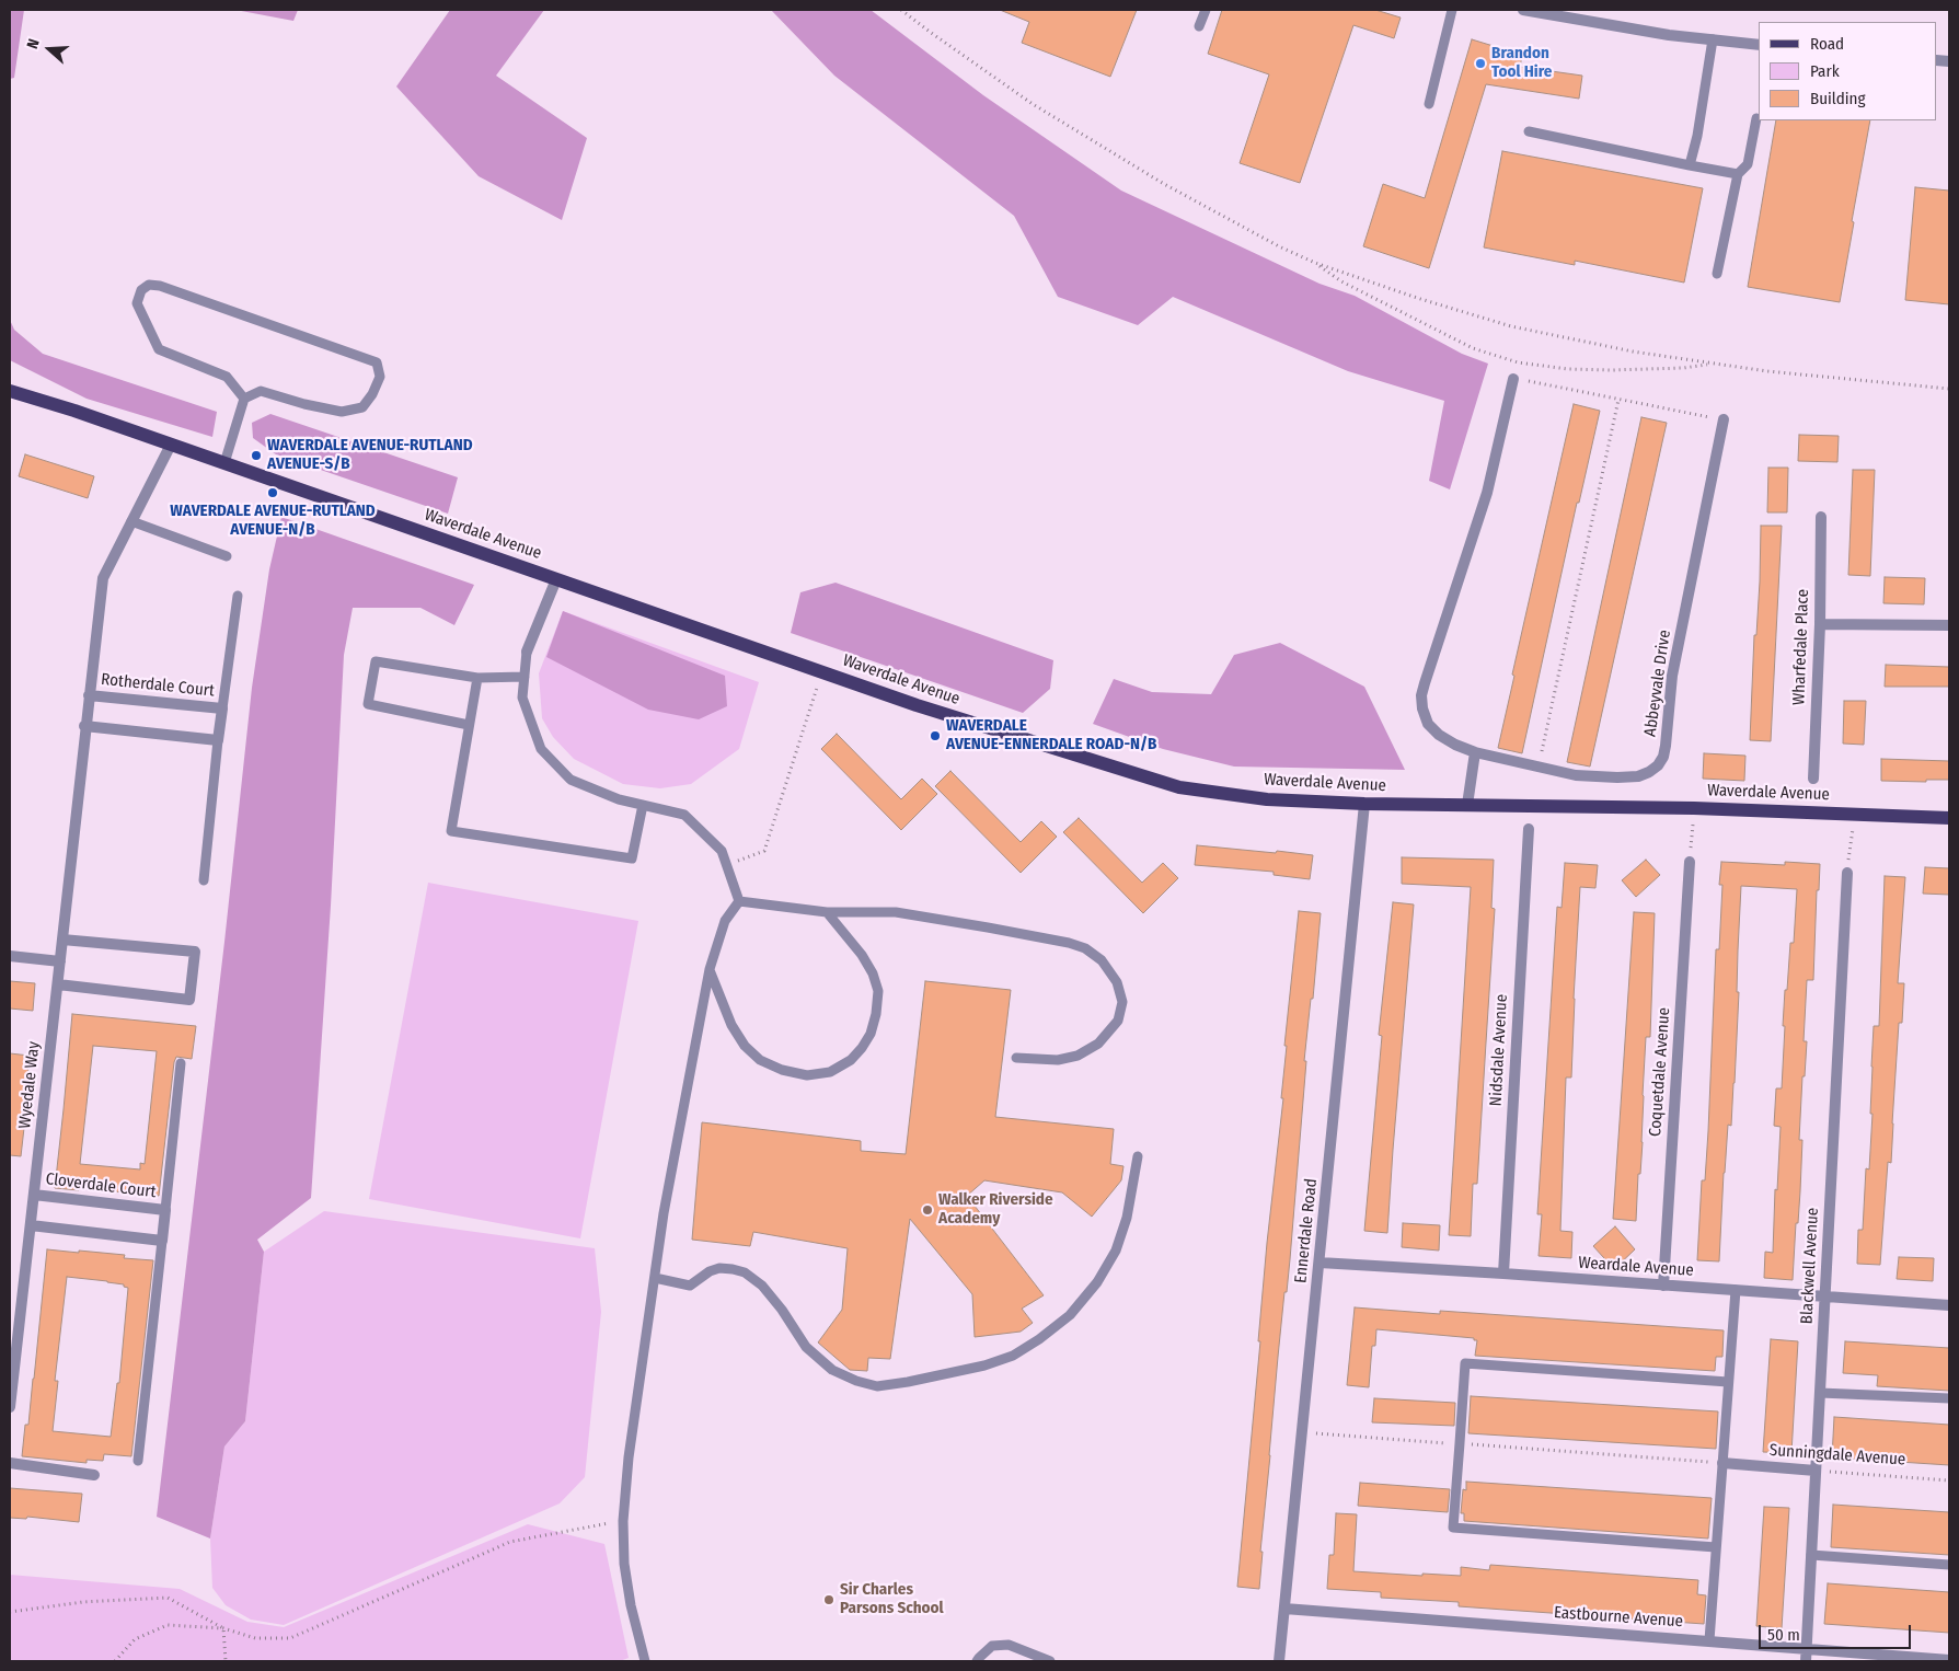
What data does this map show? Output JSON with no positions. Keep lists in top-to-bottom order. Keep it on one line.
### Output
{"streets":{"main road":["Waverdale Avenue"],"street":["Wharfedale Place","Abbeyvale Drive","Rotherdale Court","Nidsdale Avenue","Coquetdale Avenue","Wyedale Way","Cloverdale Court","Ennerdale Road","Blackwell Avenue","Weardale Avenue","Sunningdale Avenue","Eastbourne Avenue"]},"crossings":[["Waverdale Avenue","Wyedale Way"],["Waverdale Avenue","Ennerdale Road"],["Rotherdale Court","Wyedale Way"],["Nidsdale Avenue","Weardale Avenue"],["Coquetdale Avenue","Weardale Avenue"],["Wyedale Way","Cloverdale Court"],["Ennerdale Road","Weardale Avenue"],["Ennerdale Road","Eastbourne Avenue"],["Blackwell Avenue","Weardale Avenue"],["Blackwell Avenue","Sunningdale Avenue"],["Blackwell Avenue","Eastbourne Avenue"]],"places":["Brandon Tool Hire","WAVERDALE AVENUE-RUTLAND AVENUE-S/B","WAVERDALE AVENUE-RUTLAND AVENUE-N/B","WAVERDALE AVENUE-ENNERDALE ROAD-N/B","Walker Riverside Academy","Sir Charles Parsons School"],"legend":["Road","Park","Building"],"scale_bar":"50 m","north":"left"}
